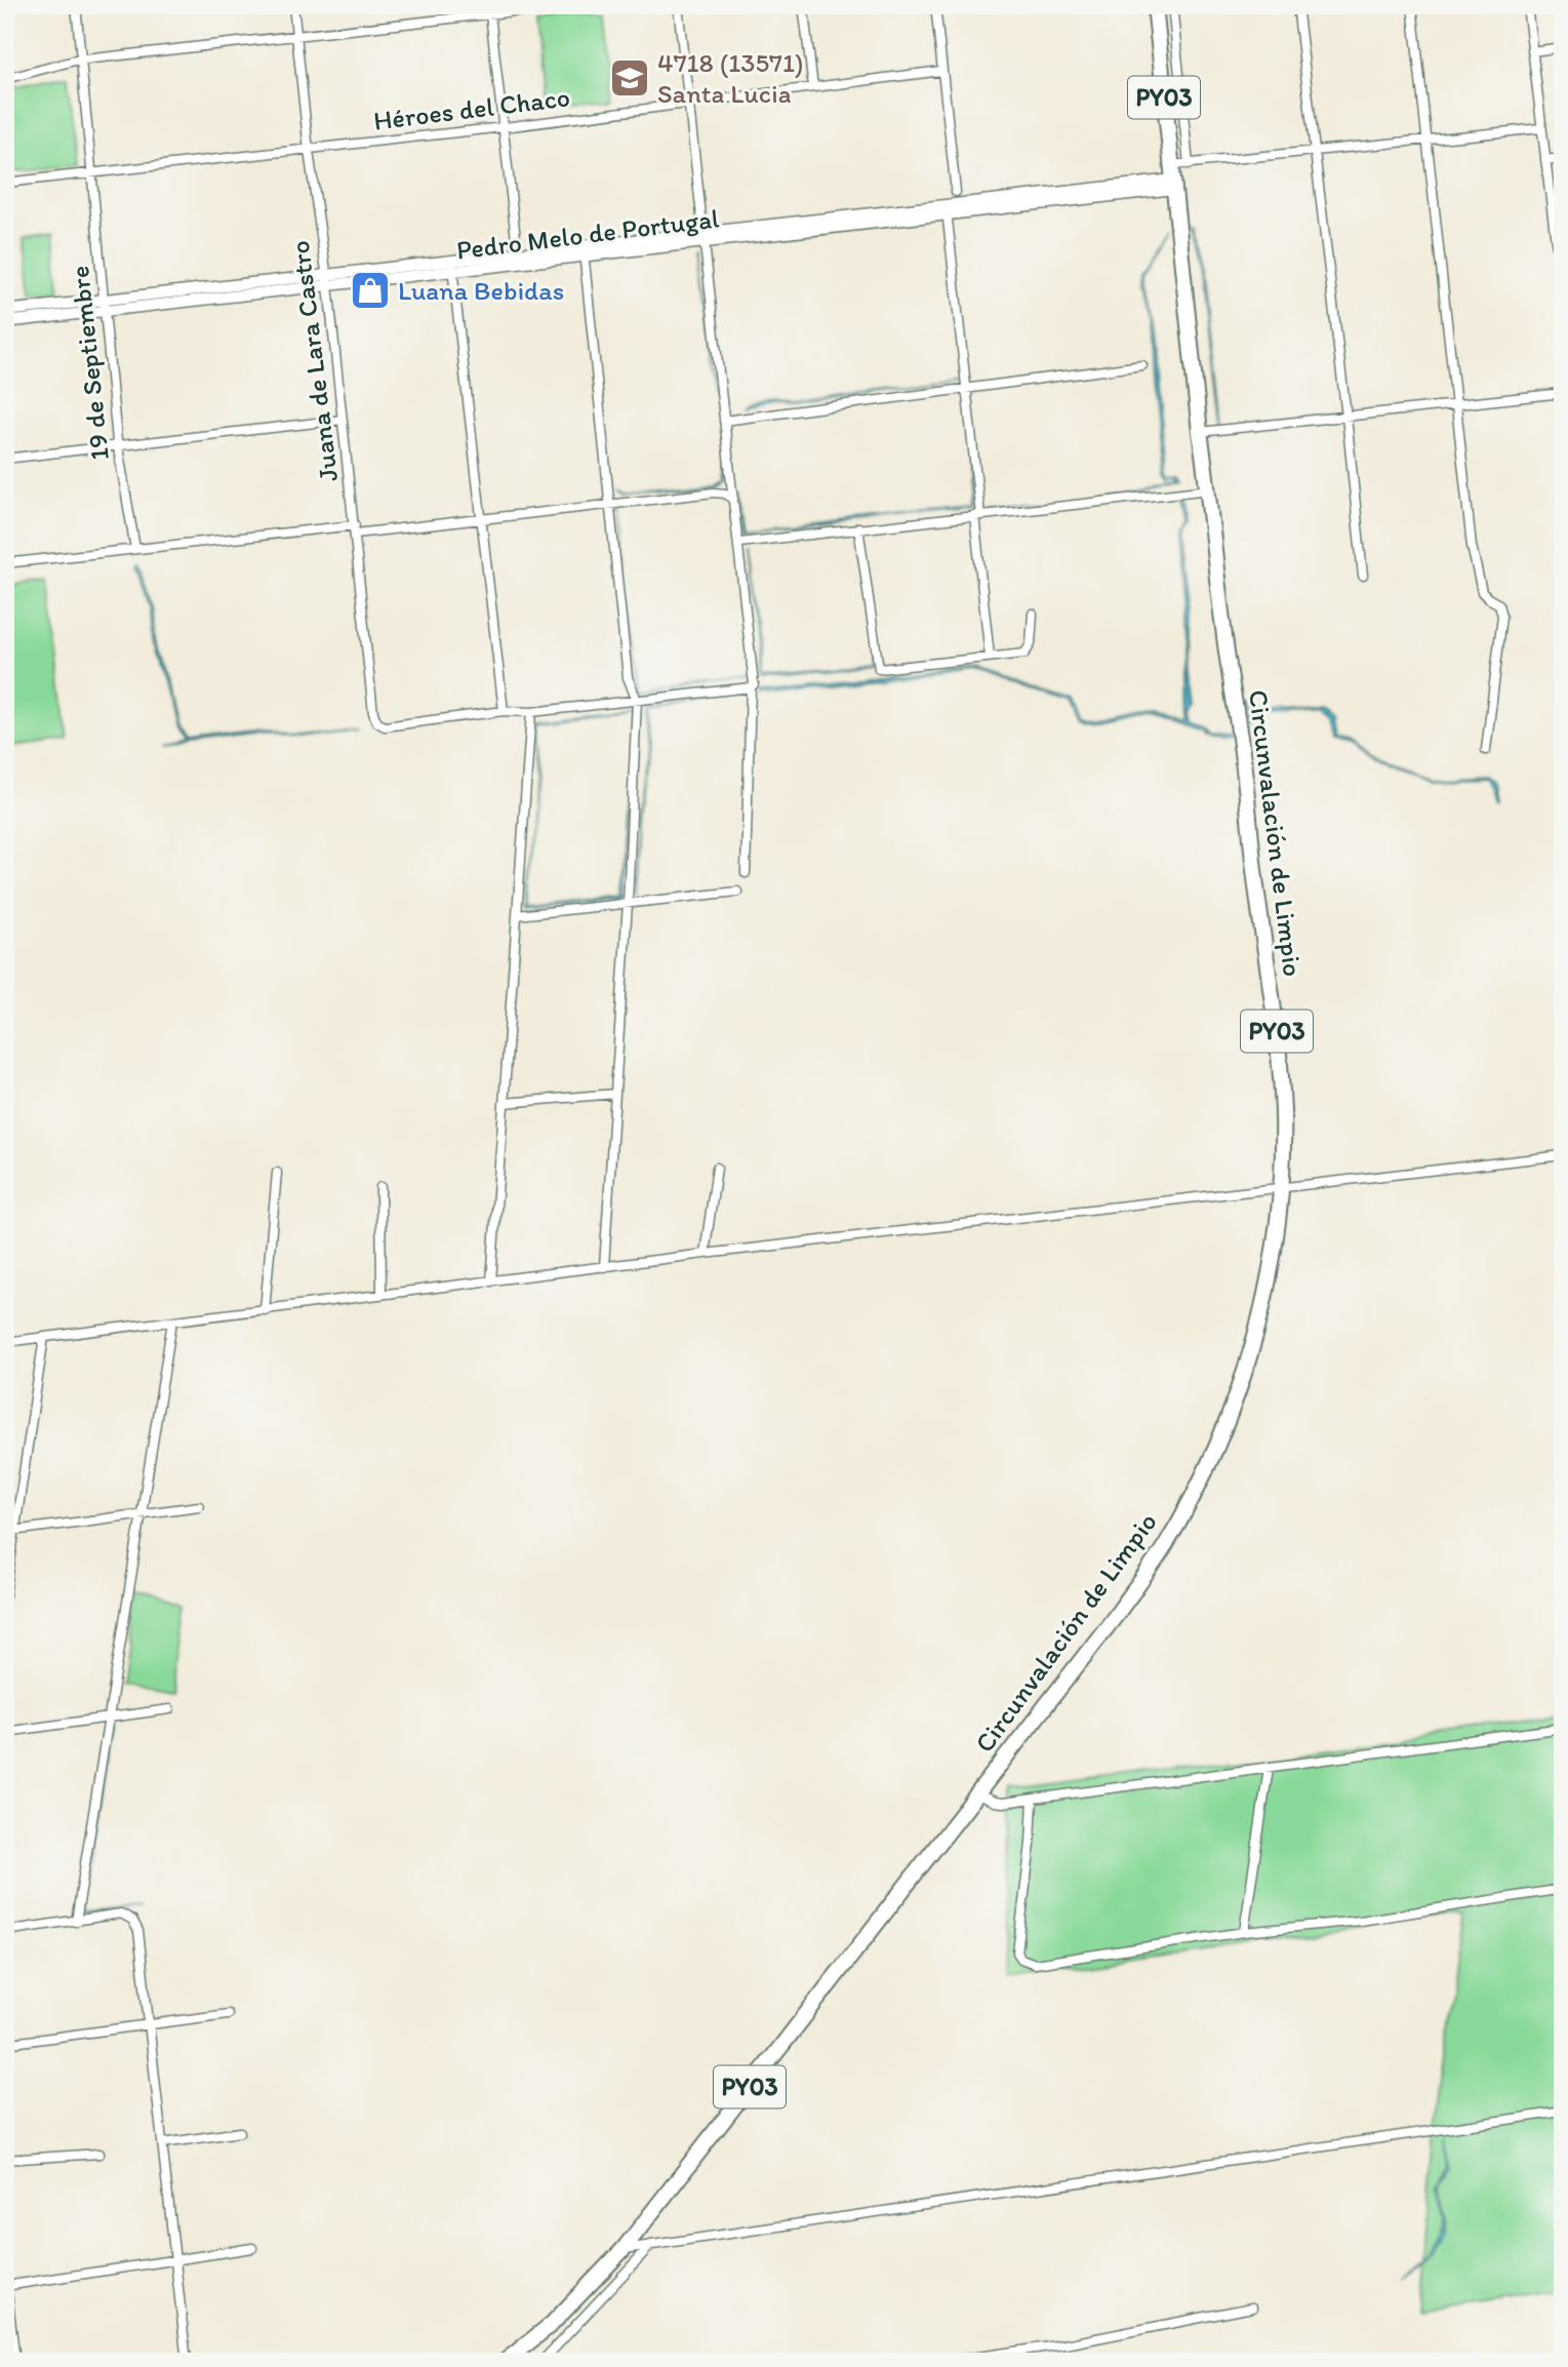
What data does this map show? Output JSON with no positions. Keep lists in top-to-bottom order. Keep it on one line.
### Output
{"streets":{"highway":["PY03","Circunvalación de Limpio"],"street":["Héroes del Chaco","Pedro Melo de Portugal","Juana de Lara Castro","19 de Septiembre"]},"crossings":[["Héroes del Chaco","Juana de Lara Castro"],["Héroes del Chaco","19 de Septiembre"],["Pedro Melo de Portugal","Juana de Lara Castro"],["Pedro Melo de Portugal","19 de Septiembre"],["Pedro Melo de Portugal","Circunvalación de Limpio"]],"places":{"school or university":["4718 (13571) Santa Lucia"],"shop":["Luana Bebidas"]}}
